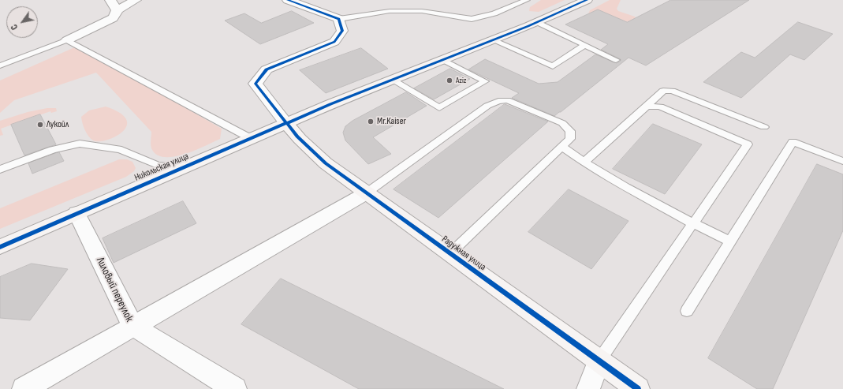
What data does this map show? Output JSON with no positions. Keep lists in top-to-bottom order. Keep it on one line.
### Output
{"streets":{"street":["Никольская улица","Радужная улица","Лиловый переулок"]},"crossings":[["Никольская улица","Радужная улица"],["Никольская улица","Лиловый переулок"]],"places":["Aziz","Mr.Kaiser","Лукойл"],"north":"bottom left"}
